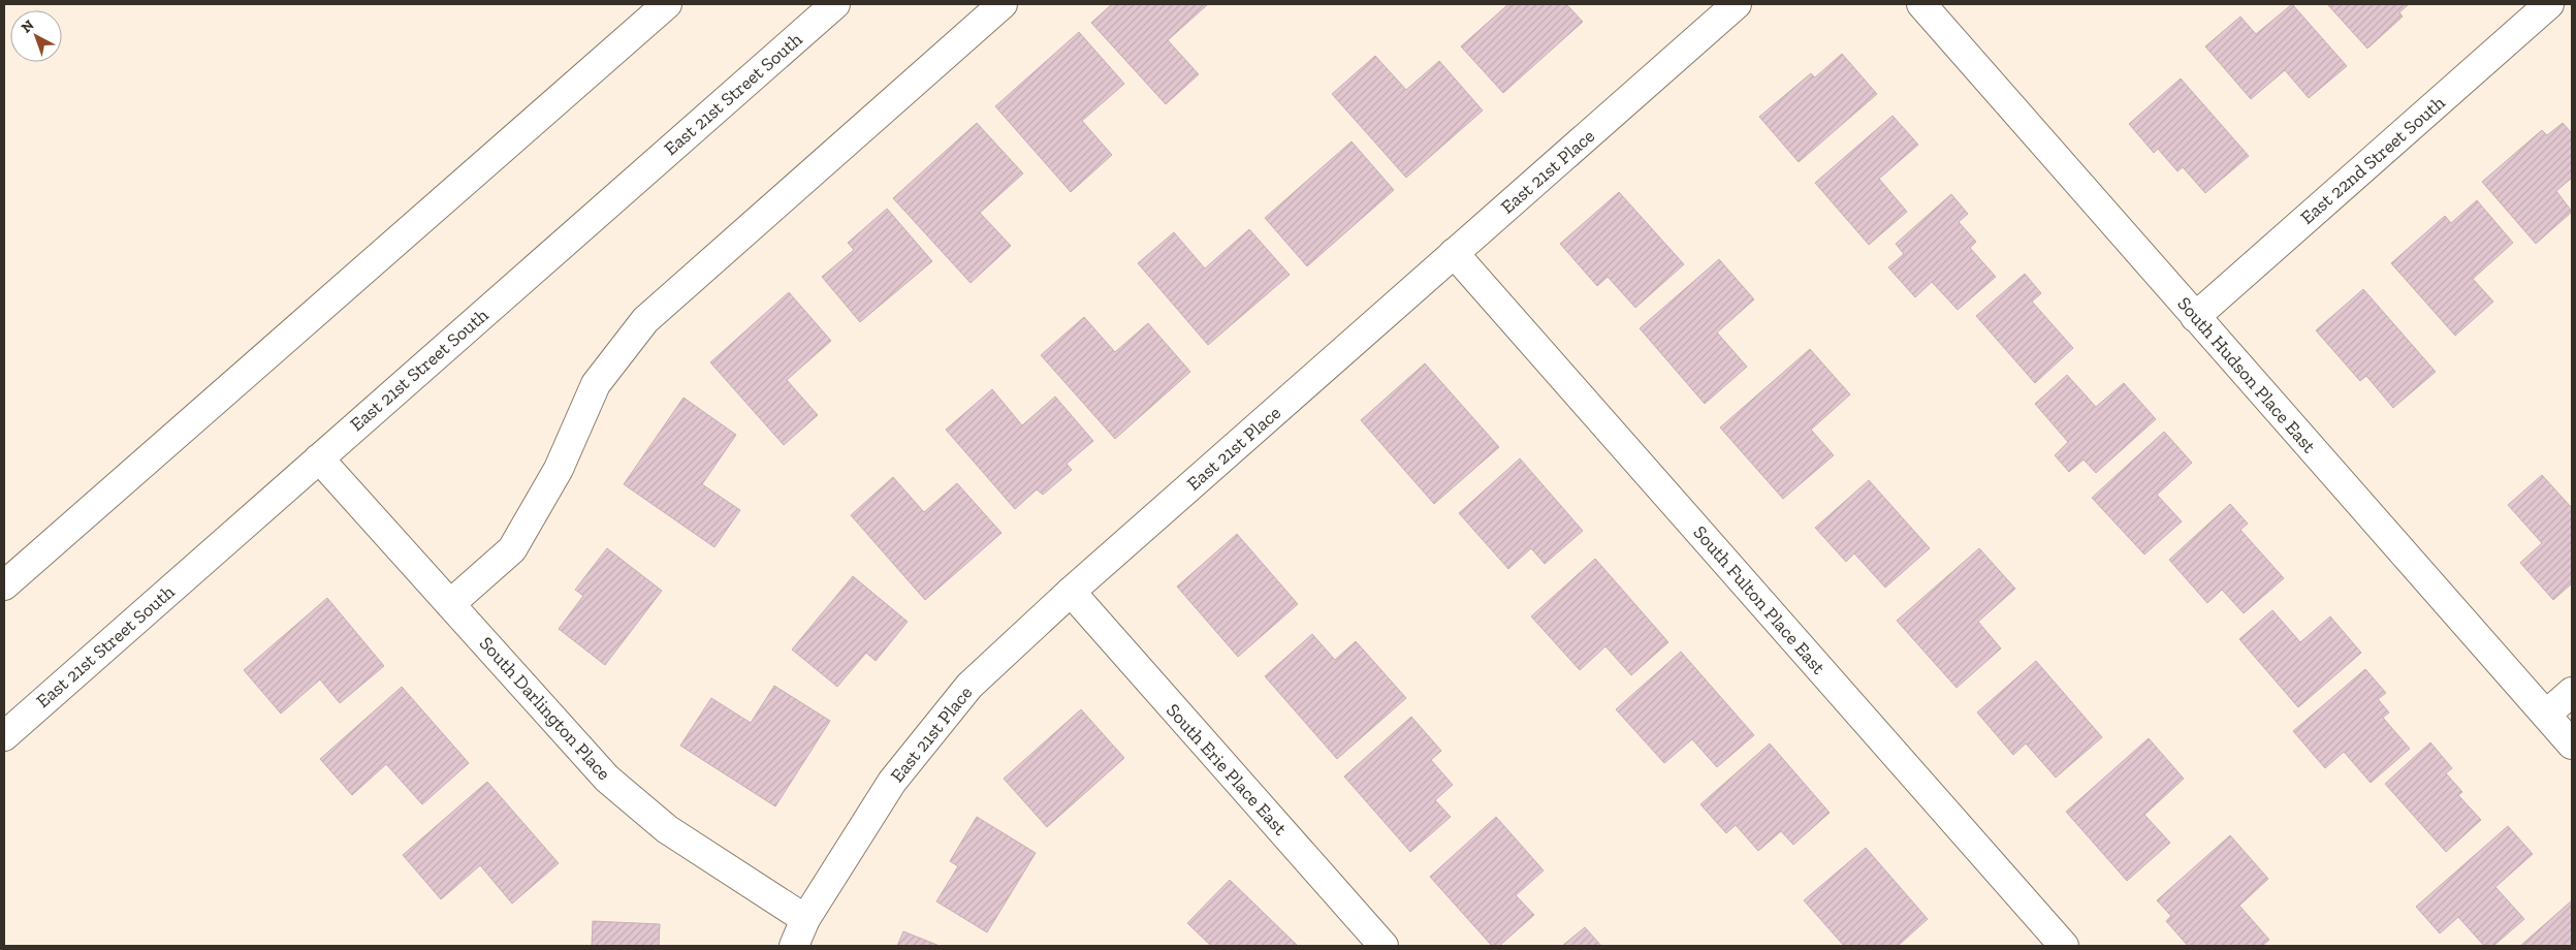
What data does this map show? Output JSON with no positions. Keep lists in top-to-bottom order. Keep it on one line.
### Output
{"streets":{"street":["East 21st Street South","East 22nd Street South","East 21st Place","South Hudson Place East","South Fulton Place East","South Darlington Place","South Erie Place East"]},"crossings":[["East 21st Street South","South Darlington Place"],["East 22nd Street South","South Hudson Place East"],["East 21st Place","South Fulton Place East"],["East 21st Place","South Darlington Place"],["East 21st Place","South Erie Place East"]],"north":"top left"}
